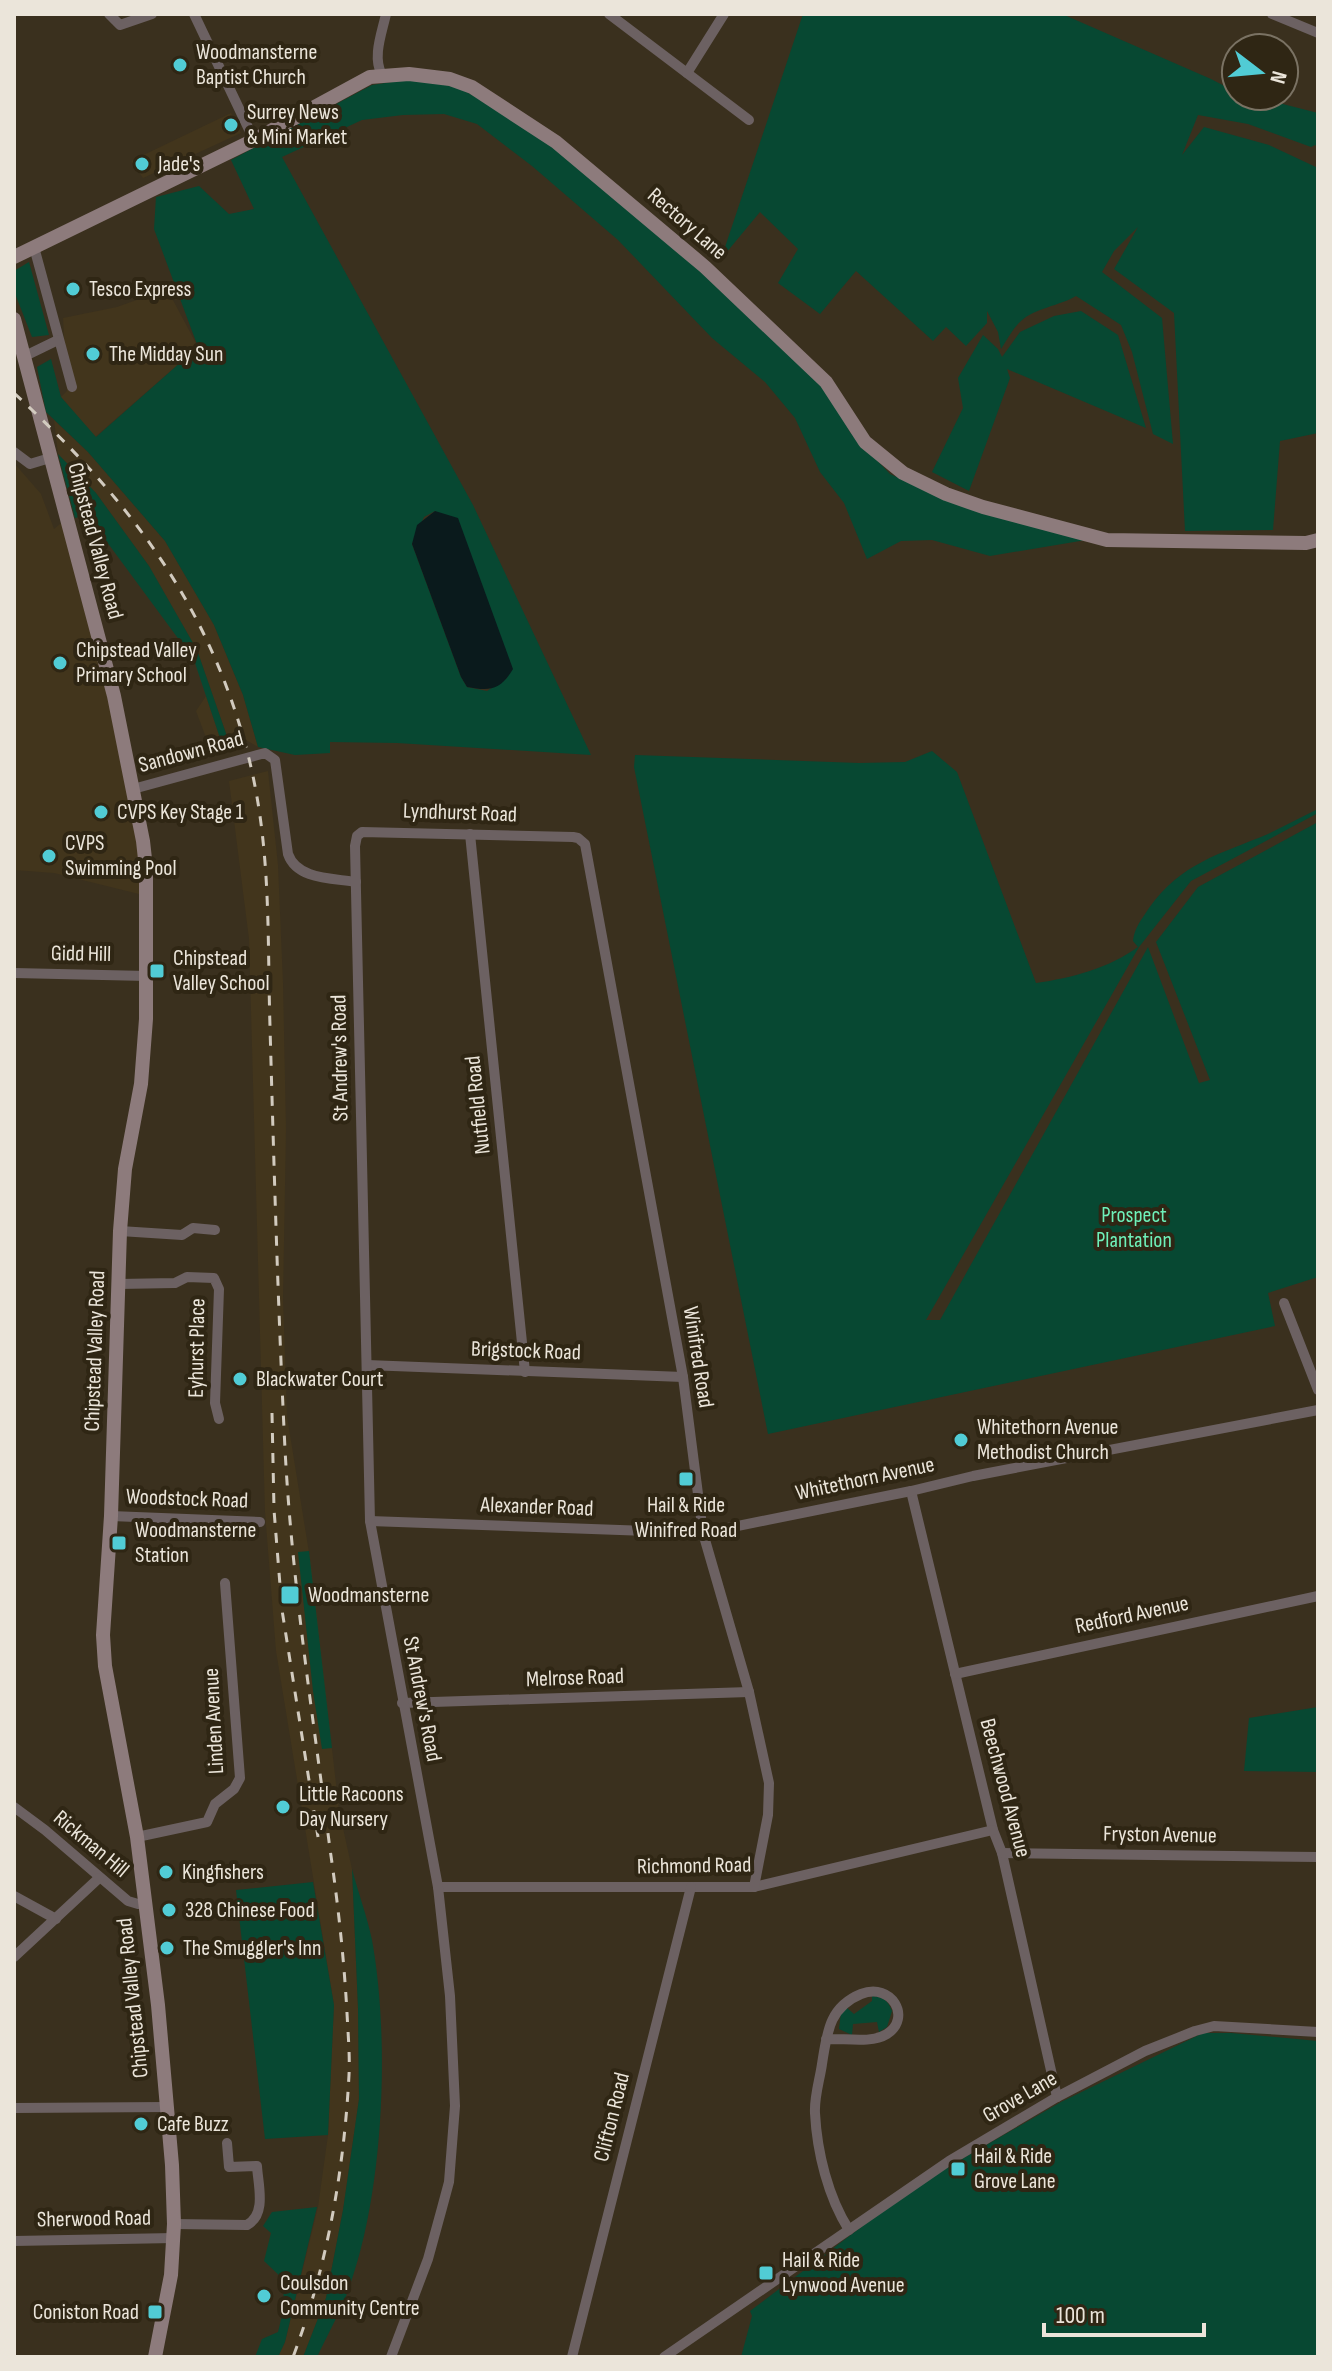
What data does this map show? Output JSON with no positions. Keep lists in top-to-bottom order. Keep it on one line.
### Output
{"streets":{"main road":["Rectory Lane","Chipstead Valley Road"],"street":["Sandown Road","Lyndhurst Road","Gidd Hill","St Andrew's Road","Nutfield Road","Eyhurst Place","Brigstock Road","Winifred Road","Whitethorn Avenue","Woodstock Road","Alexander Road","Redford Avenue","Melrose Road","Linden Avenue","Beechwood Avenue","Fryston Avenue","Rickman Hill","Richmond Road","Grove Lane","Clifton Road","Sherwood Road"]},"crossings":[["Chipstead Valley Road","Sandown Road"],["Chipstead Valley Road","Gidd Hill"],["Chipstead Valley Road","Eyhurst Place"],["Chipstead Valley Road","Woodstock Road"],["Chipstead Valley Road","Linden Avenue"],["Chipstead Valley Road","Rickman Hill"],["Chipstead Valley Road","Sherwood Road"],["Sandown Road","St Andrew's Road"],["Lyndhurst Road","St Andrew's Road"],["Lyndhurst Road","Nutfield Road"],["Lyndhurst Road","Winifred Road"],["St Andrew's Road","Brigstock Road"],["St Andrew's Road","Alexander Road"],["St Andrew's Road","Melrose Road"],["St Andrew's Road","Richmond Road"],["Nutfield Road","Brigstock Road"],["Brigstock Road","Winifred Road"],["Winifred Road","Whitethorn Avenue"],["Winifred Road","Alexander Road"],["Winifred Road","Melrose Road"],["Winifred Road","Richmond Road"],["Whitethorn Avenue","Alexander Road"],["Whitethorn Avenue","Beechwood Avenue"],["Redford Avenue","Beechwood Avenue"],["Beechwood Avenue","Fryston Avenue"],["Beechwood Avenue","Richmond Road"],["Beechwood Avenue","Grove Lane"],["Richmond Road","Clifton Road"]],"parks":["Prospect Plantation"],"places":{"other":["Woodmansterne Baptist Church","Surrey News & Mini Market","Jade's","Tesco Express","The Midday Sun","Chipstead Valley Primary School","CVPS Key Stage 1","CVPS Swimming Pool","Blackwater Court","Whitethorn Avenue Methodist Church","Little Racoons Day Nursery","Kingfishers","328 Chinese Food","The Smuggler's Inn","Cafe Buzz","Coulsdon Community Centre"],"transit":["Chipstead Valley School","Hail & Ride Winifred Road","Woodmansterne Station","Woodmansterne","Hail & Ride Grove Lane","Hail & Ride Lynwood Avenue","Coniston Road"]},"scale_bar":"100 m","north":"right"}
